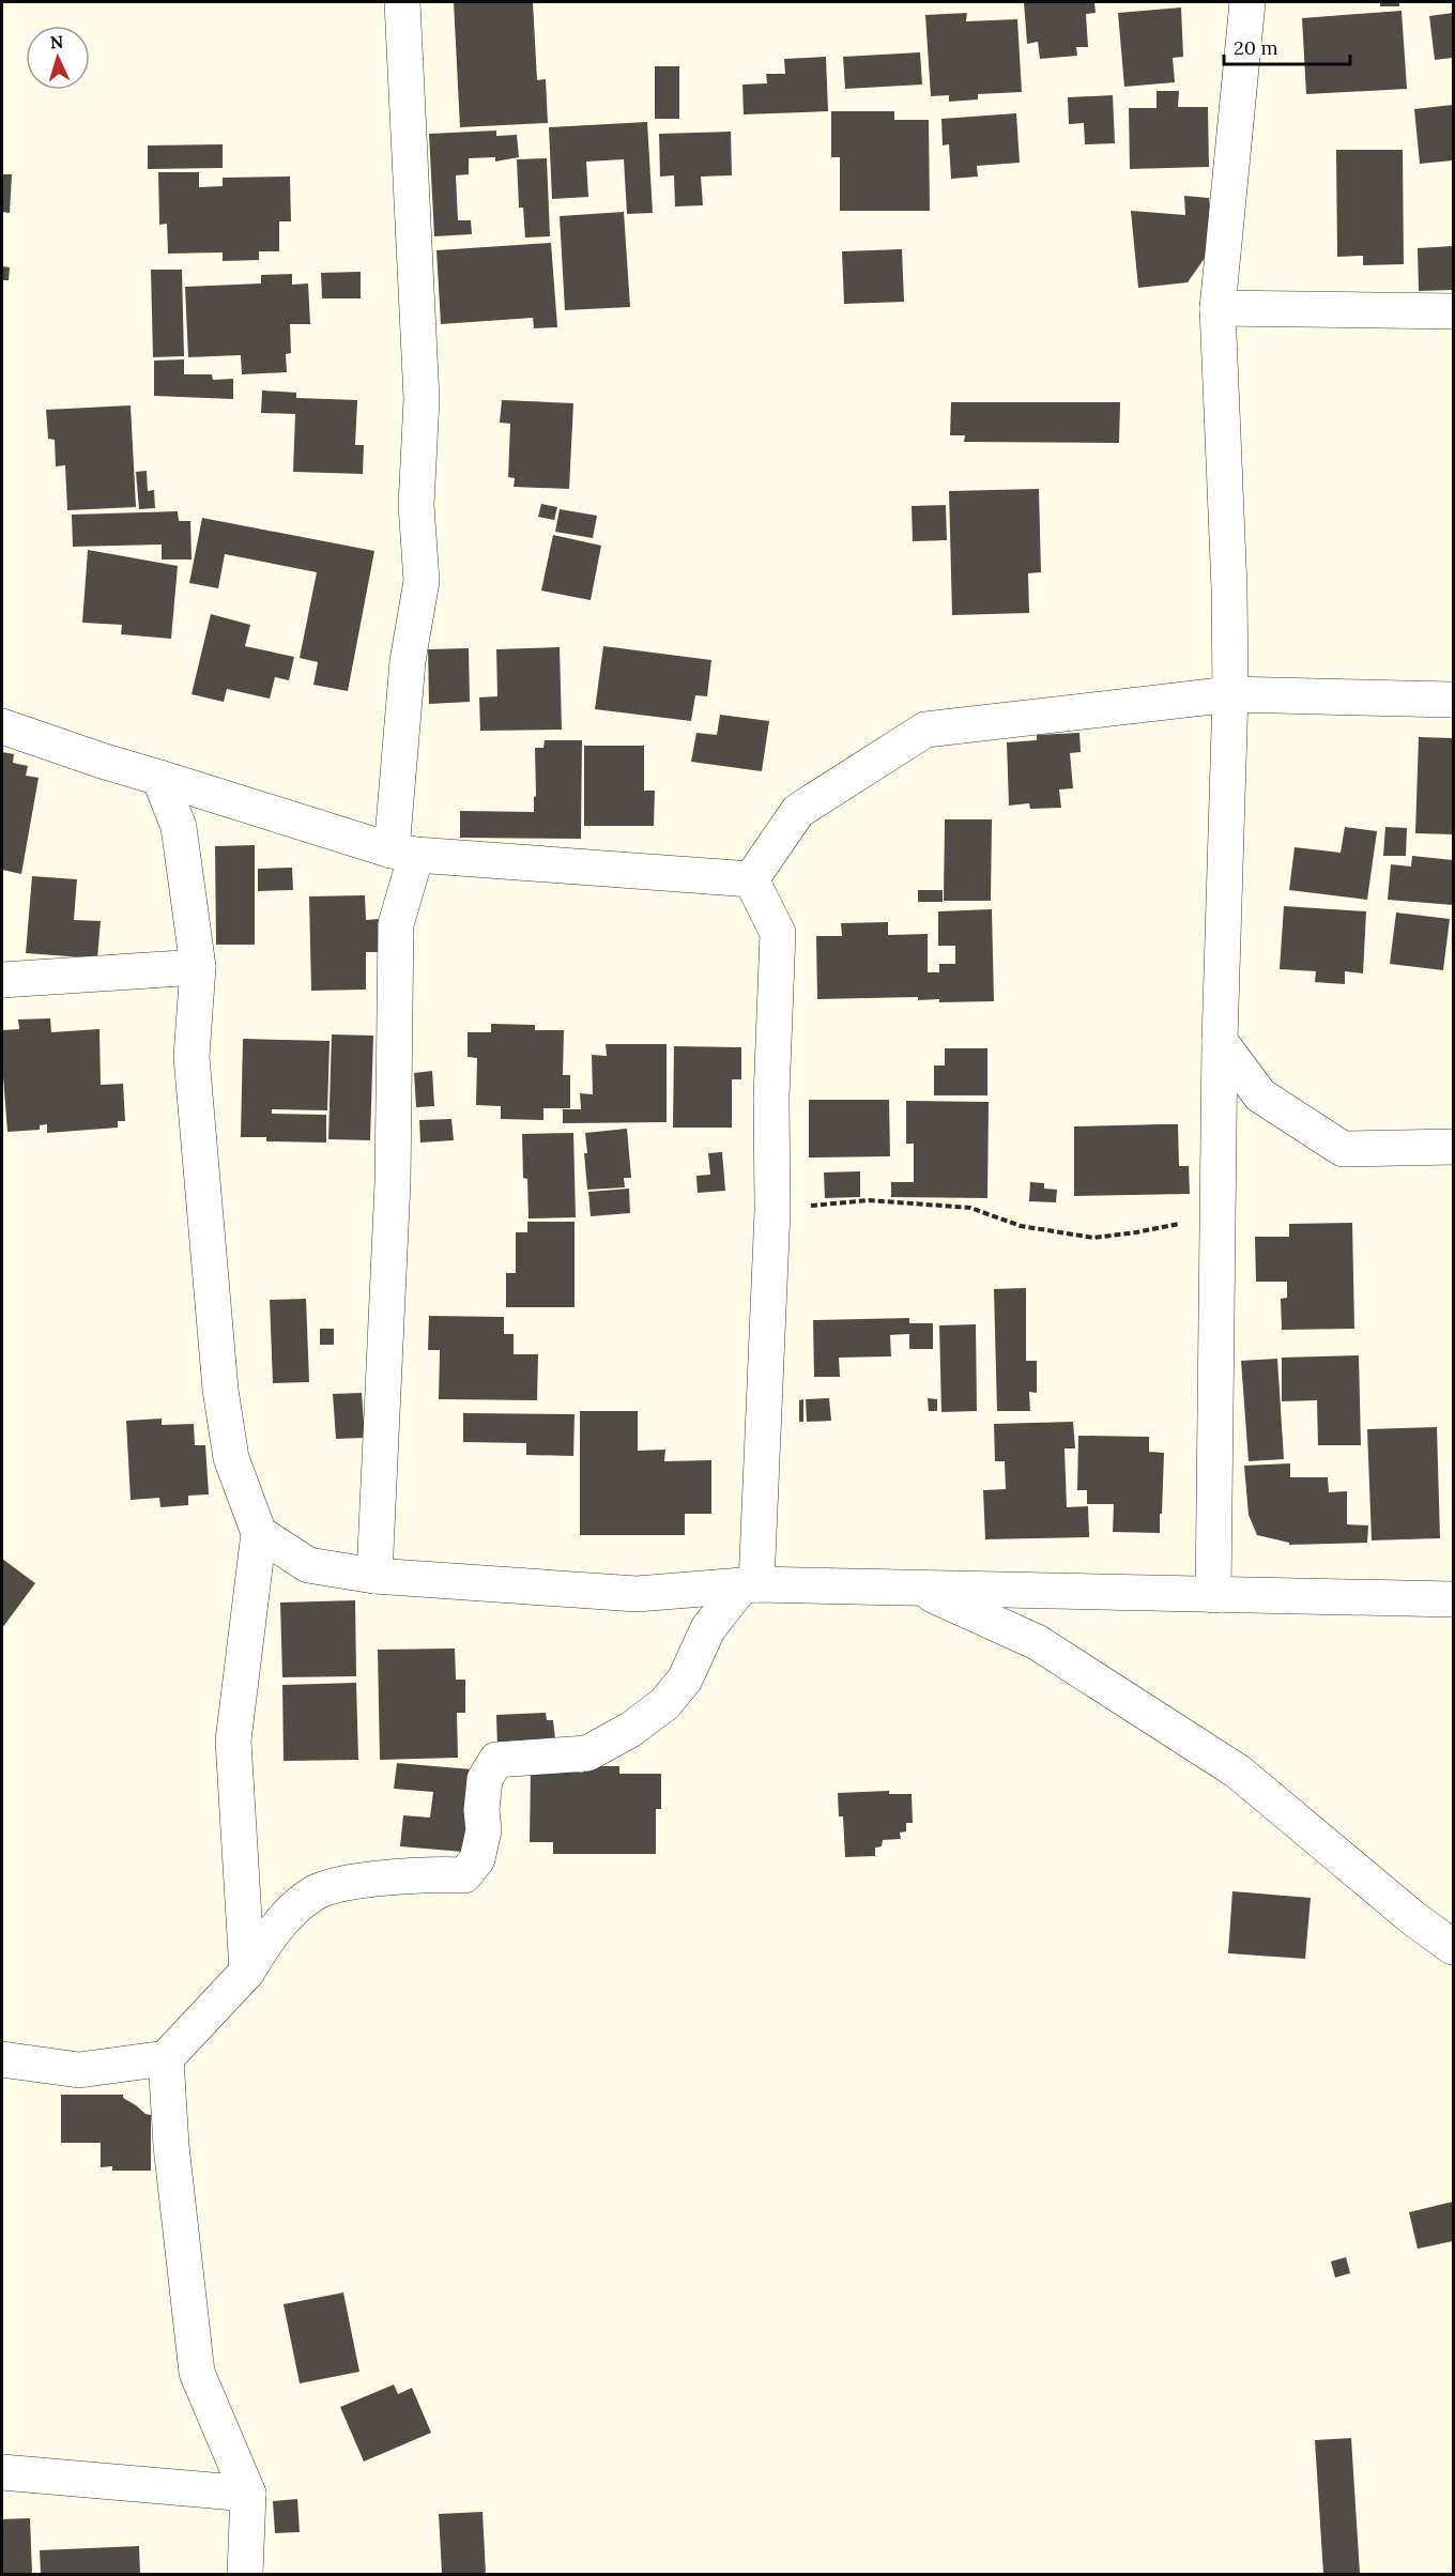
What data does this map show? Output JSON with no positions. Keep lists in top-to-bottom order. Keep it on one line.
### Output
{"scale_bar":"20 m","north":"top"}
